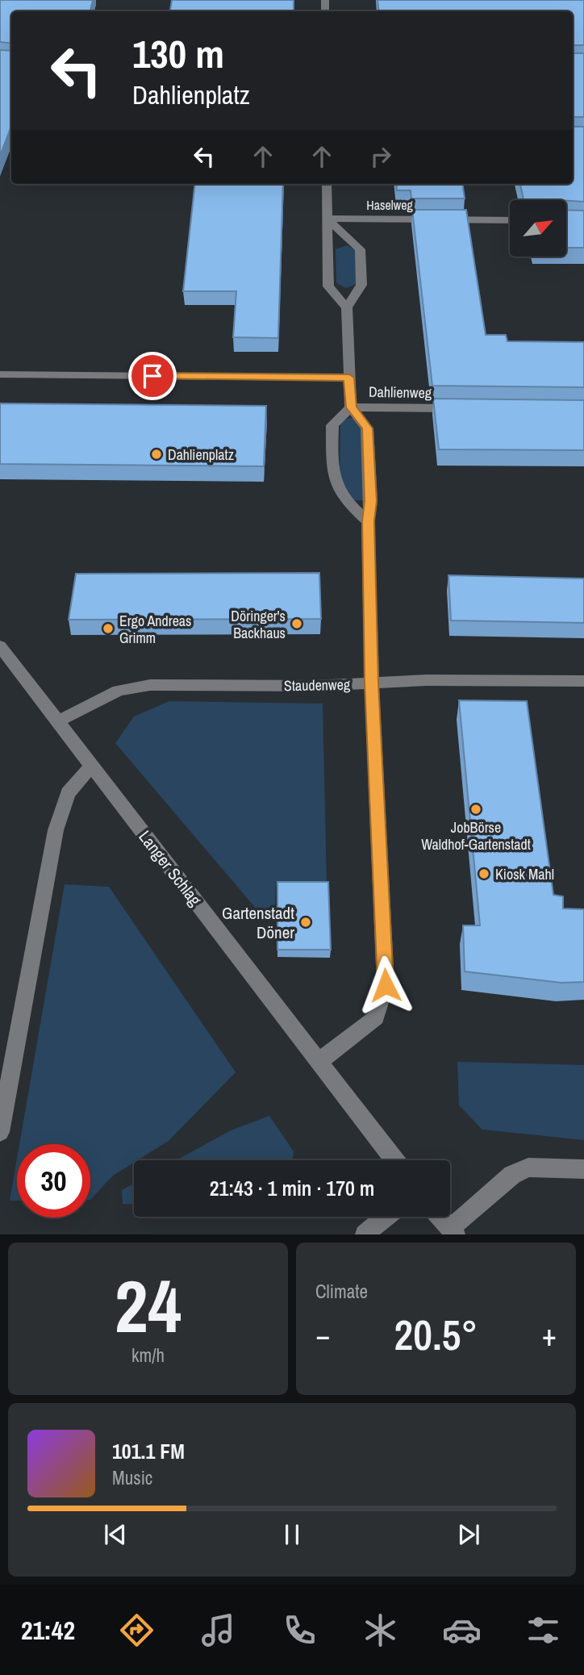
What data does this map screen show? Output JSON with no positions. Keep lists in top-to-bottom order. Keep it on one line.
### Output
{"streets":{"street":["Haselweg","Dahlienweg","Staudenweg","Langer Schlag"]},"crossings":[["Staudenweg","Langer Schlag"]],"places":["Dahlienplatz","Döringer's Backhaus","Ergo Andreas Grimm","JobBörse Waldhof-Gartenstadt","Kiosk Mahl","Gartenstadt Döner"],"north":"top right","page":{"turn":["130 m","Dahlienplatz"],"limit":"30","trip":"21:43 · 1 min · 170 m","tile":[["24","km/h"],"Climate"],"heat":["−","20.5°","+"],"song":["101.1 FM","Music"],"tabs":"21:42"}}
